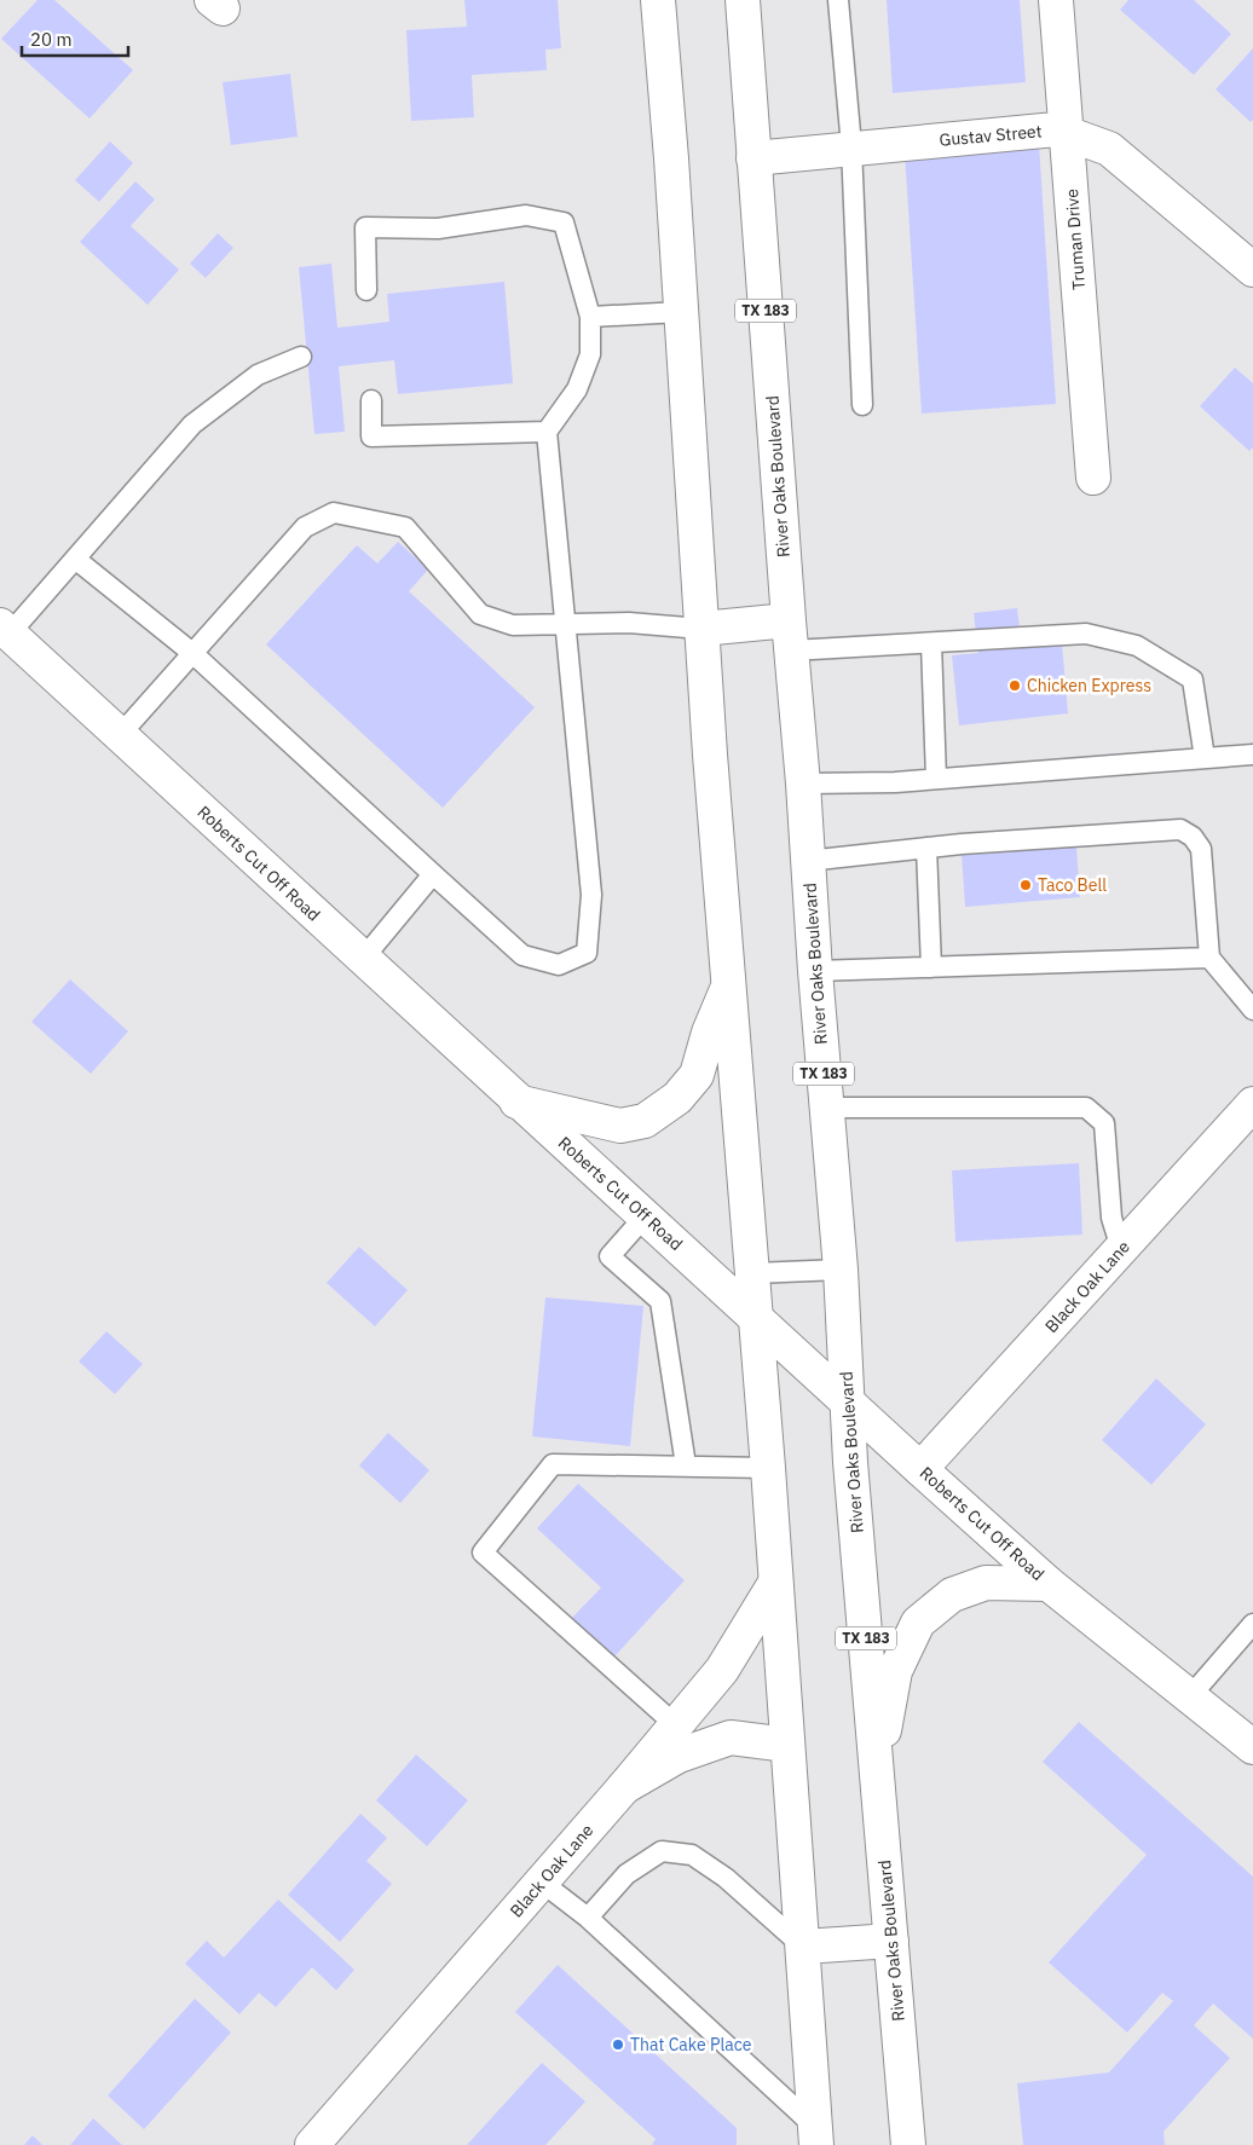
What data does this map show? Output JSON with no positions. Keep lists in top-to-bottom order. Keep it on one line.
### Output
{"streets":{"main road":["Gustav Street","Truman Drive","TX 183","River Oaks Boulevard","Roberts Cut Off Road","Black Oak Lane"]},"crossings":[["Gustav Street","Truman Drive"],["Gustav Street","River Oaks Boulevard"],["River Oaks Boulevard","Roberts Cut Off Road"],["Roberts Cut Off Road","Black Oak Lane"]],"places":["Chicken Express","Taco Bell","That Cake Place"],"scale_bar":"20 m"}
